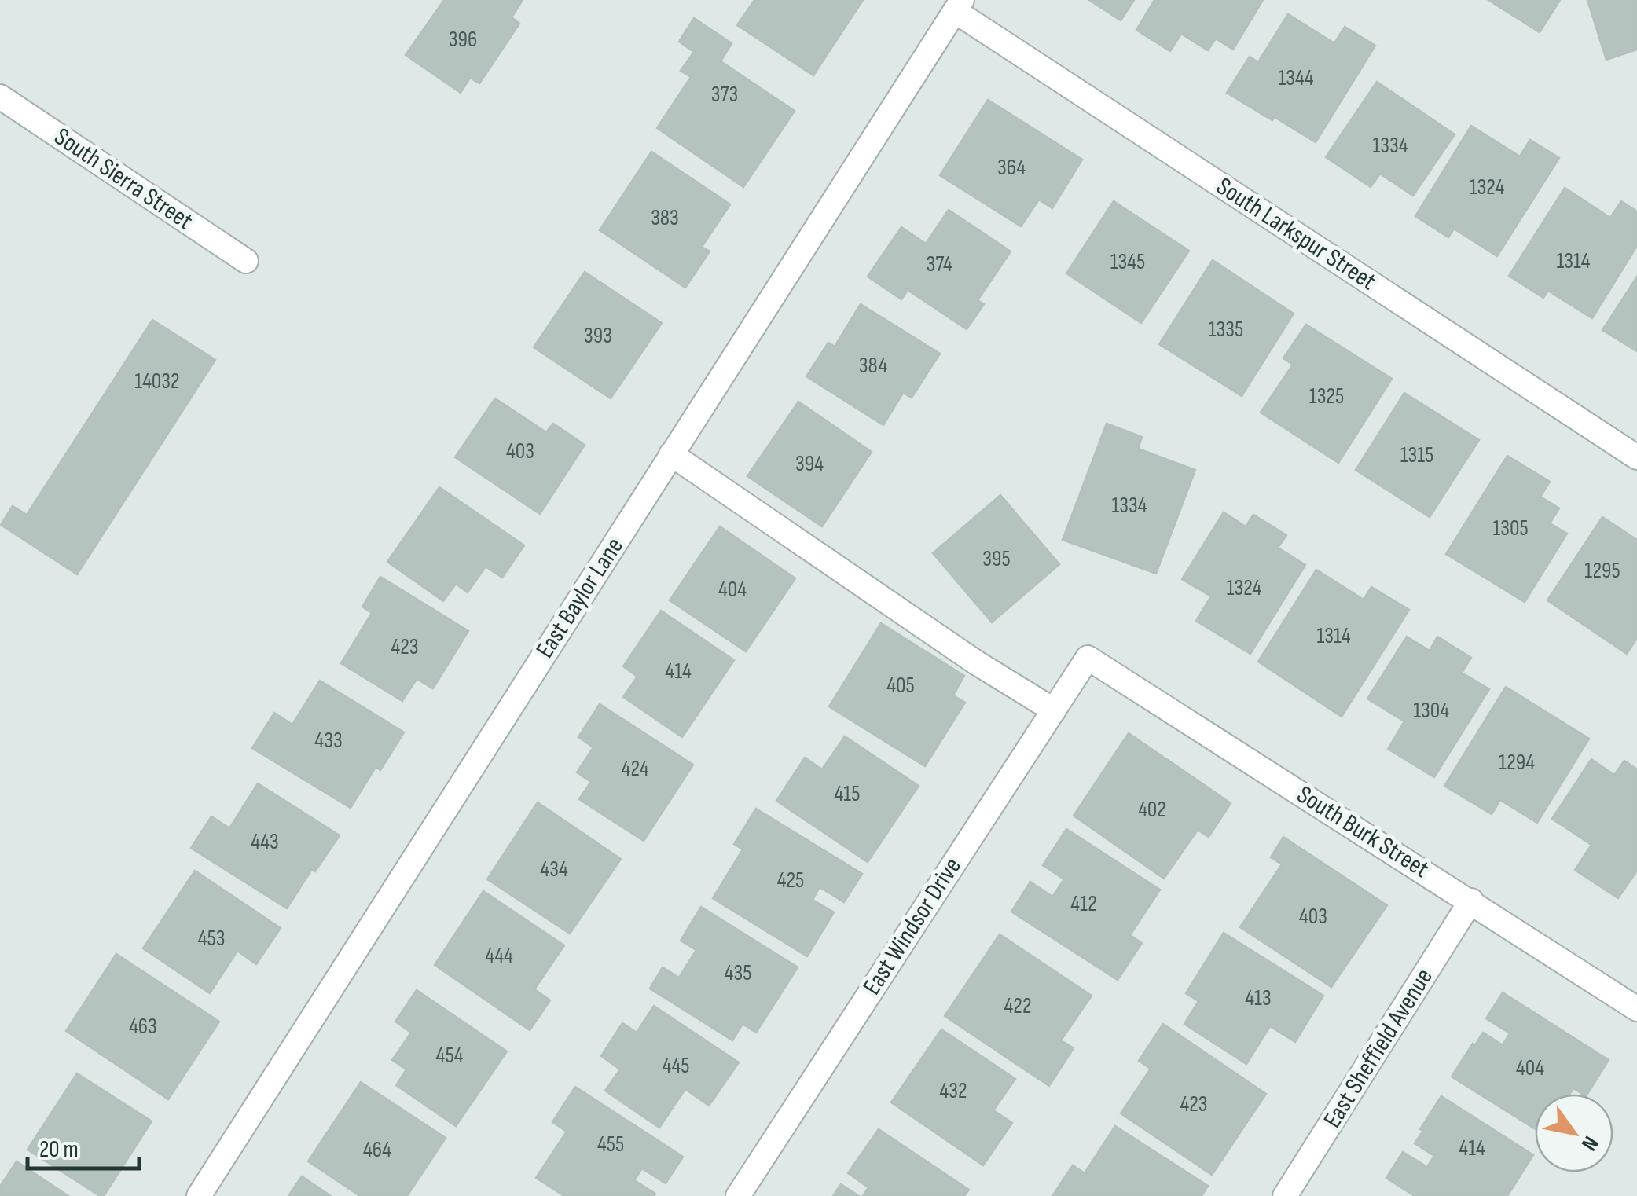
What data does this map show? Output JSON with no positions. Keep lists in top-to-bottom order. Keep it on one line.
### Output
{"streets":{"street":["South Sierra Street","South Larkspur Street","East Baylor Lane","South Burk Street","East Windsor Drive","East Sheffield Avenue"]},"crossings":[["South Larkspur Street","East Baylor Lane"],["South Burk Street","East Windsor Drive"],["South Burk Street","East Sheffield Avenue"]],"house_numbers":["396","1344","373","1334","364","1324","383","1314","1345","374","1335","393","384","14032","1325","403","1315","394","1334","1305","395","1295","1324","404","1314","423","414","405","1304","433","1294","424","415","402","443","434","425","412","403","453","444","435","413","422","463","454","445","404","432","423","455","414","464"],"scale_bar":"20 m","north":"bottom right"}
